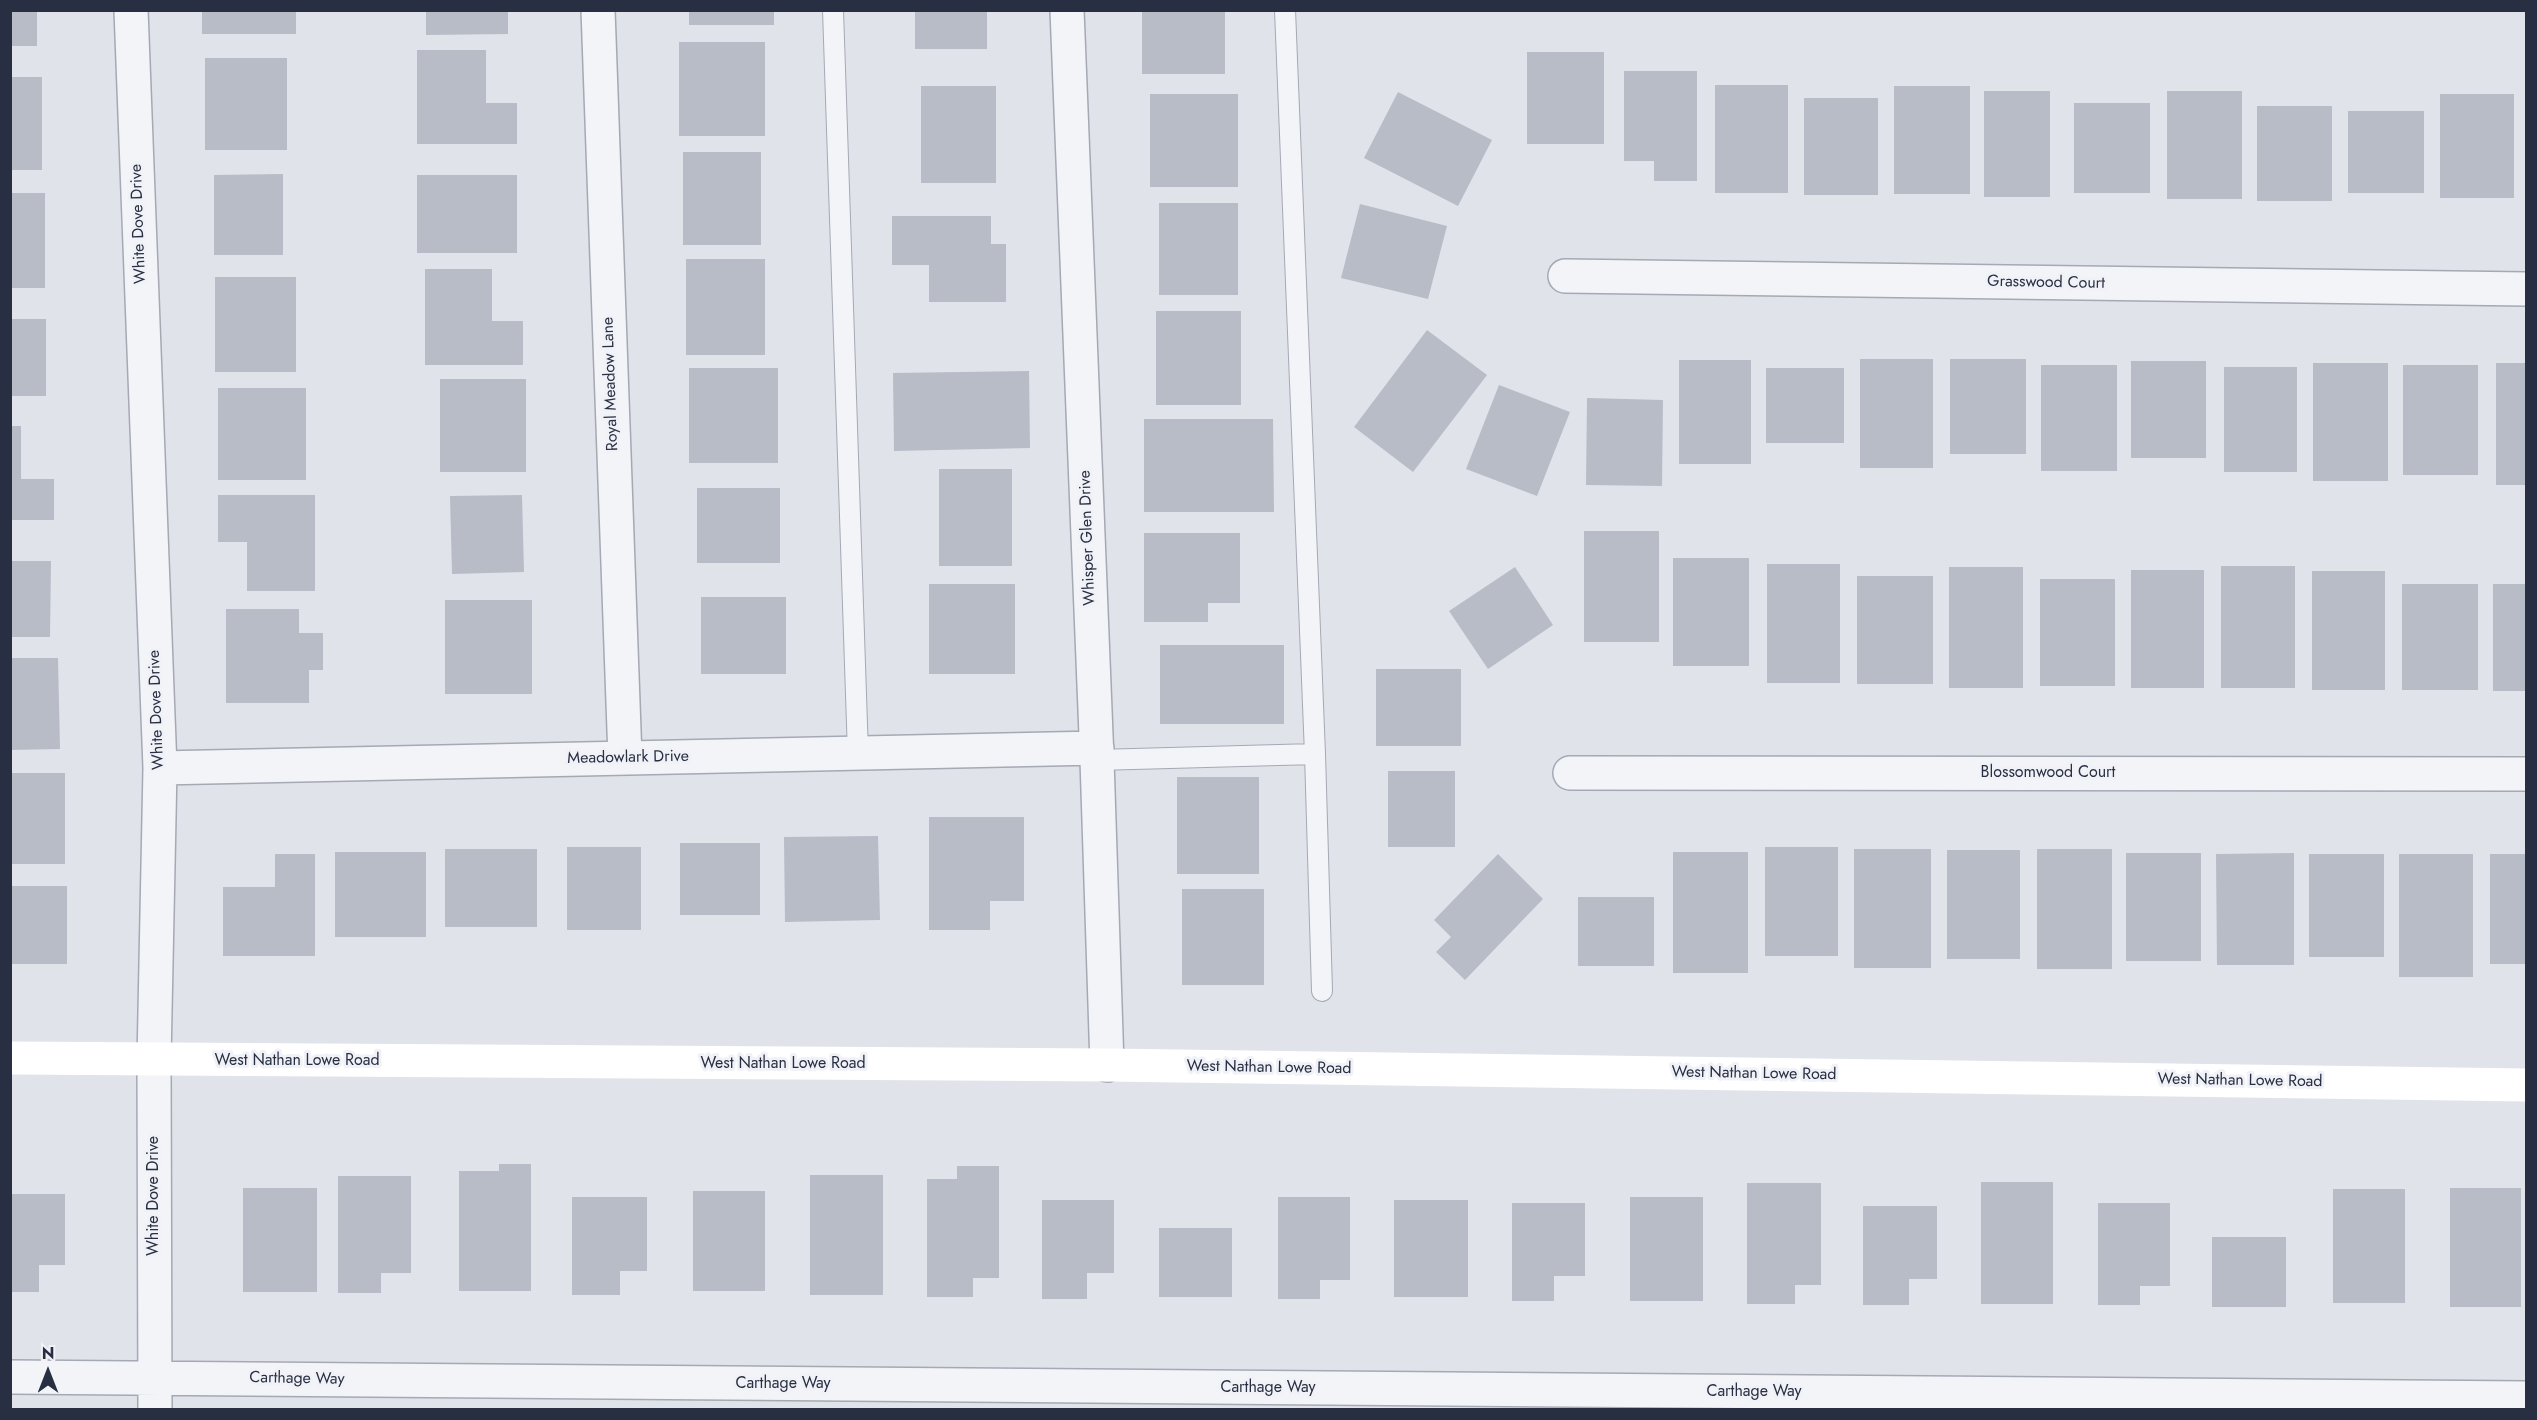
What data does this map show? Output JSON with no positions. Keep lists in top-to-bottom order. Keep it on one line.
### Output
{"streets":{"street":["White Dove Drive","Grasswood Court","Royal Meadow Lane","Whisper Glen Drive","Meadowlark Drive","Blossomwood Court","West Nathan Lowe Road","Carthage Way"]},"crossings":[["White Dove Drive","Meadowlark Drive"],["White Dove Drive","West Nathan Lowe Road"],["White Dove Drive","Carthage Way"],["Royal Meadow Lane","Meadowlark Drive"],["Whisper Glen Drive","Meadowlark Drive"],["Whisper Glen Drive","West Nathan Lowe Road"]],"north":"top"}
